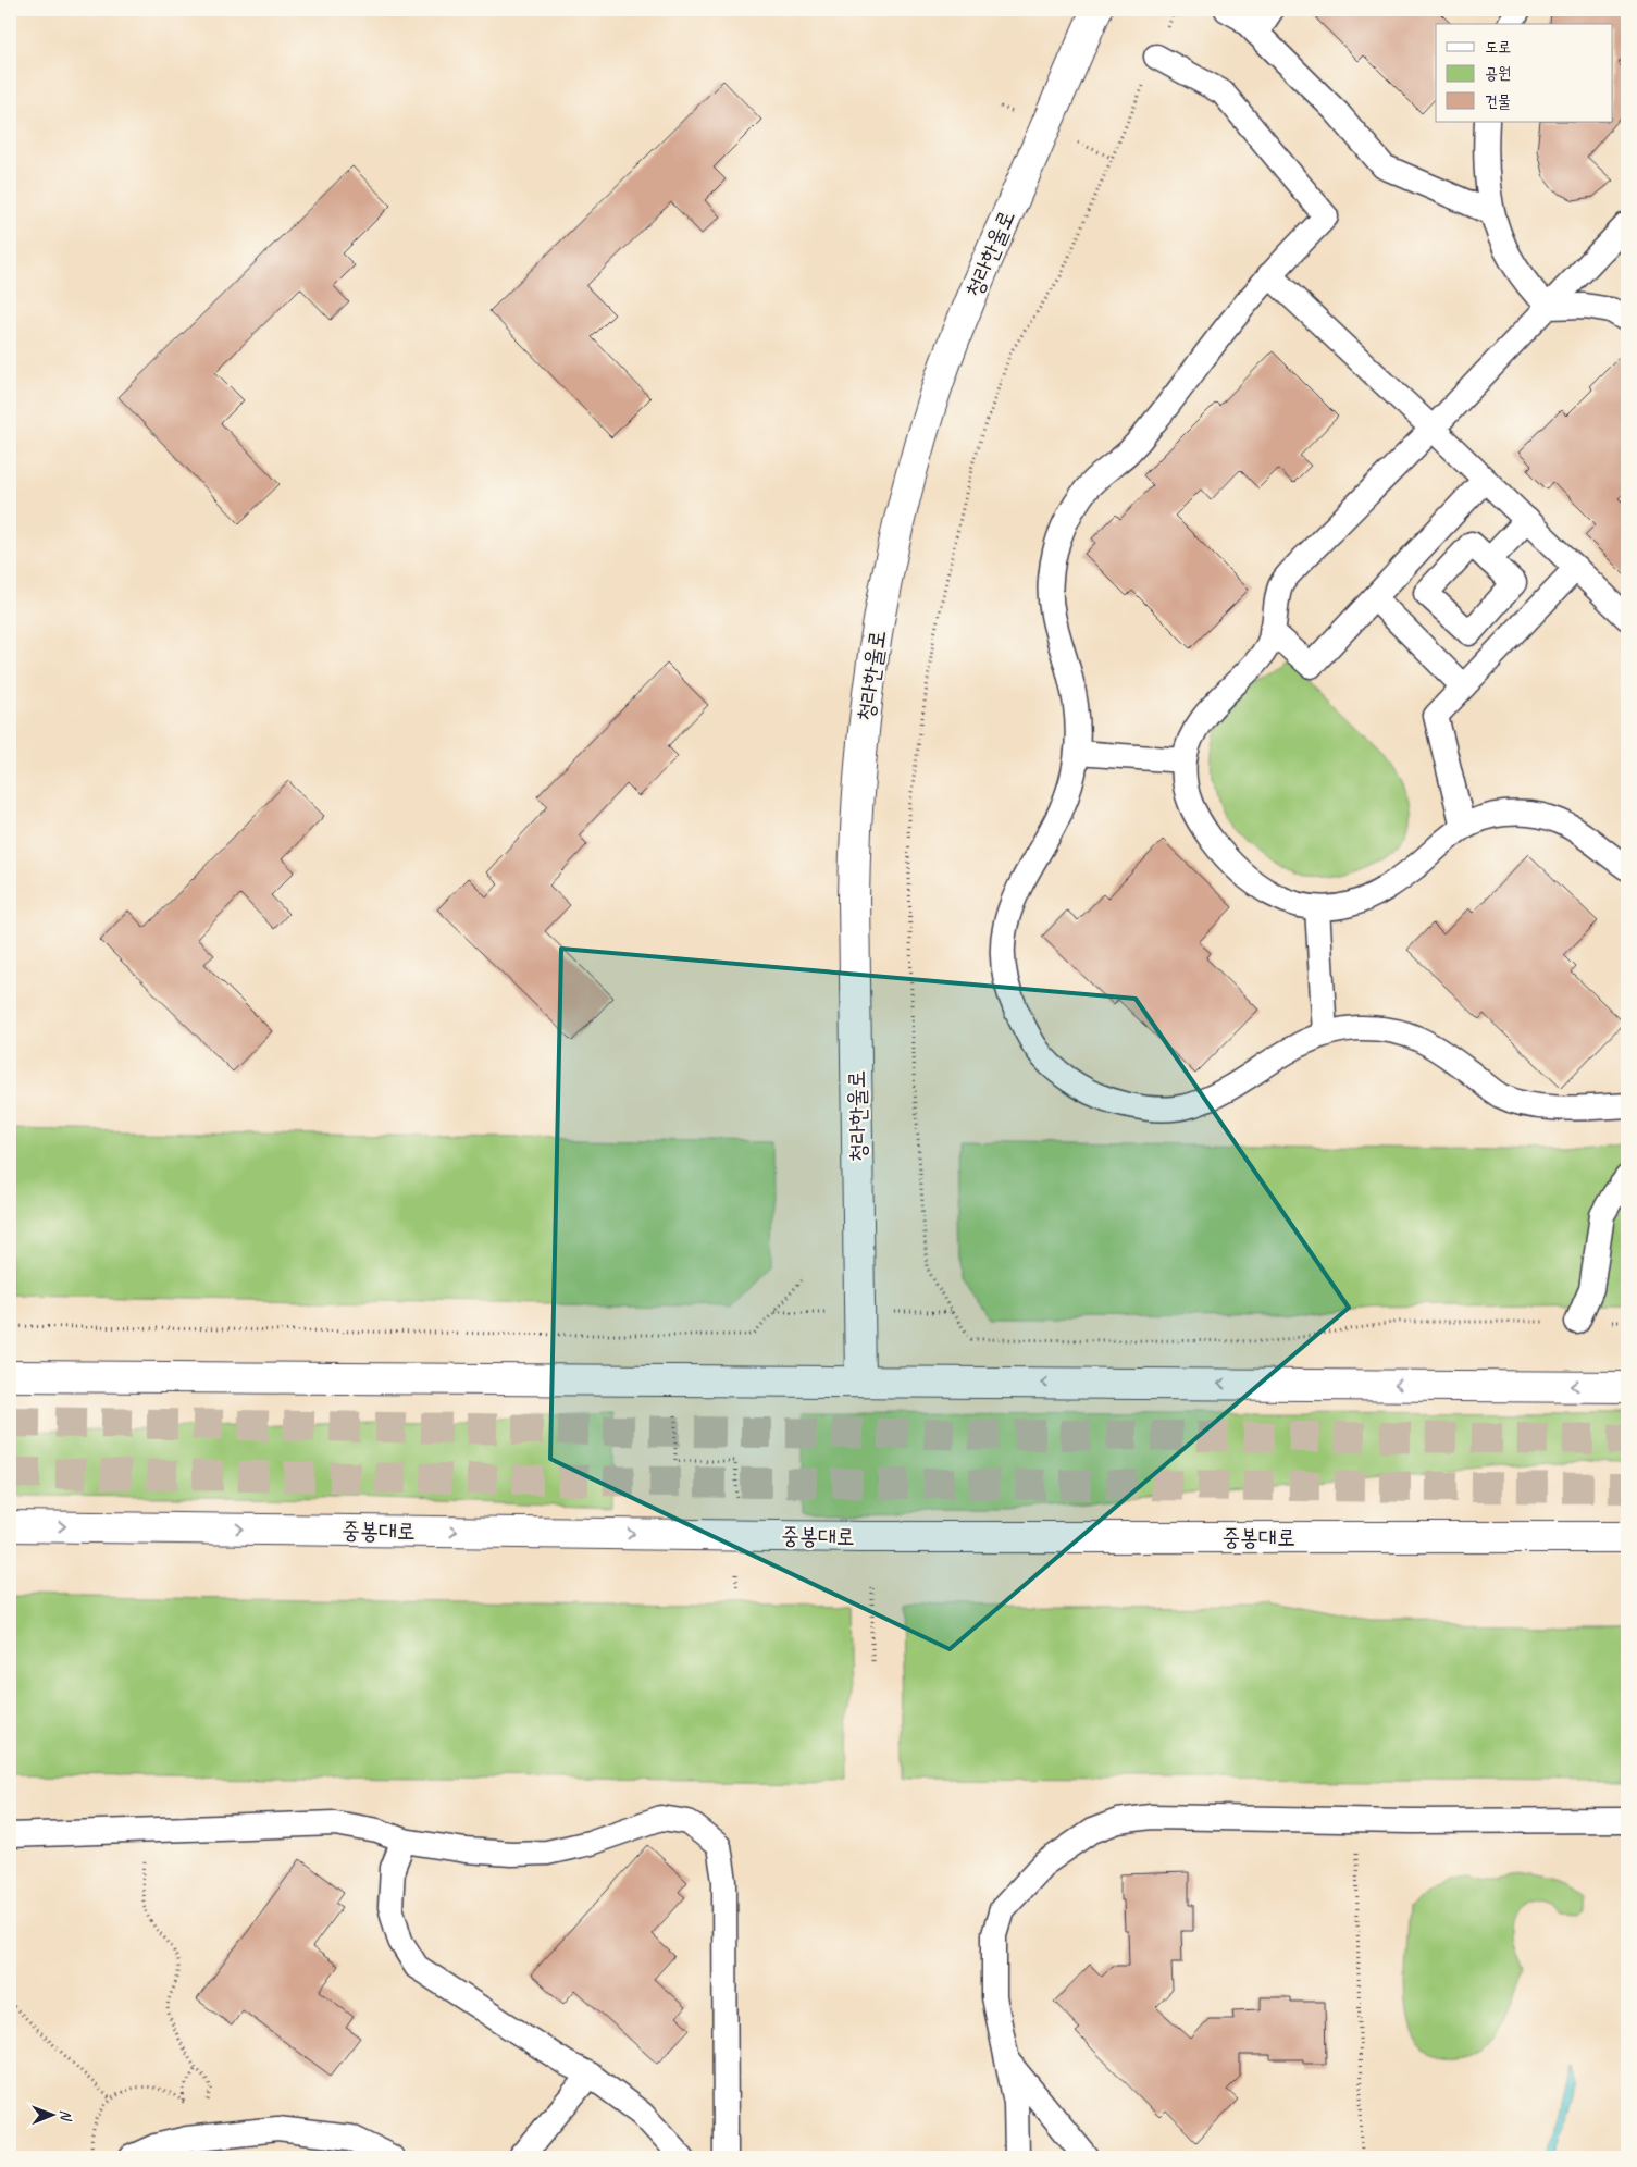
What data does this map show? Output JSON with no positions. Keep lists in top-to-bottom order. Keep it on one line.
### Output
{"streets":{"main road":["청라한울로","중봉대로"]},"legend":["도로","공원","건물"],"north":"right"}
